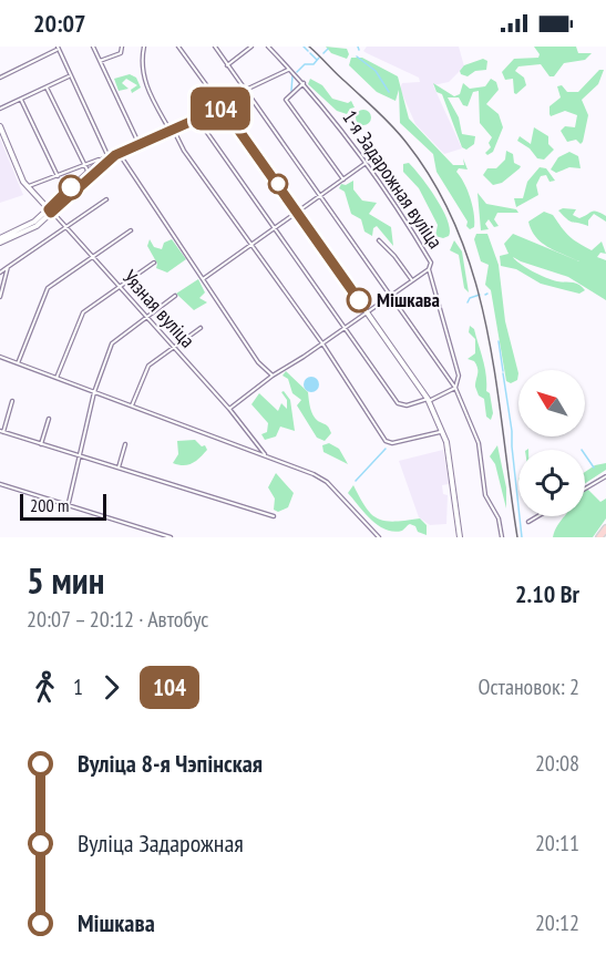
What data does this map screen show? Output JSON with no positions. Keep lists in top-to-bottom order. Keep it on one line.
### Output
{"streets":{"main road":["Уязная вуліца"],"street":["1-я Задарожная вуліца"]},"places":["Мішкава"],"lines":["bus line 104"],"scale_bar":"200 m","north":"top left","page":{"status":"20:07","on_map":"104","scale":"200 m","heading":["5 мин","20:07 – 20:12 · Автобус","2.10 Br"],"legs":["1","104","Остановок: 2"],"list":[{"name":"Вуліца 8-я Чэпінская","value":"20:08"},{"name":"Вуліца Задарожная","value":"20:11"},{"name":"Мішкава","value":"20:12"}]}}
